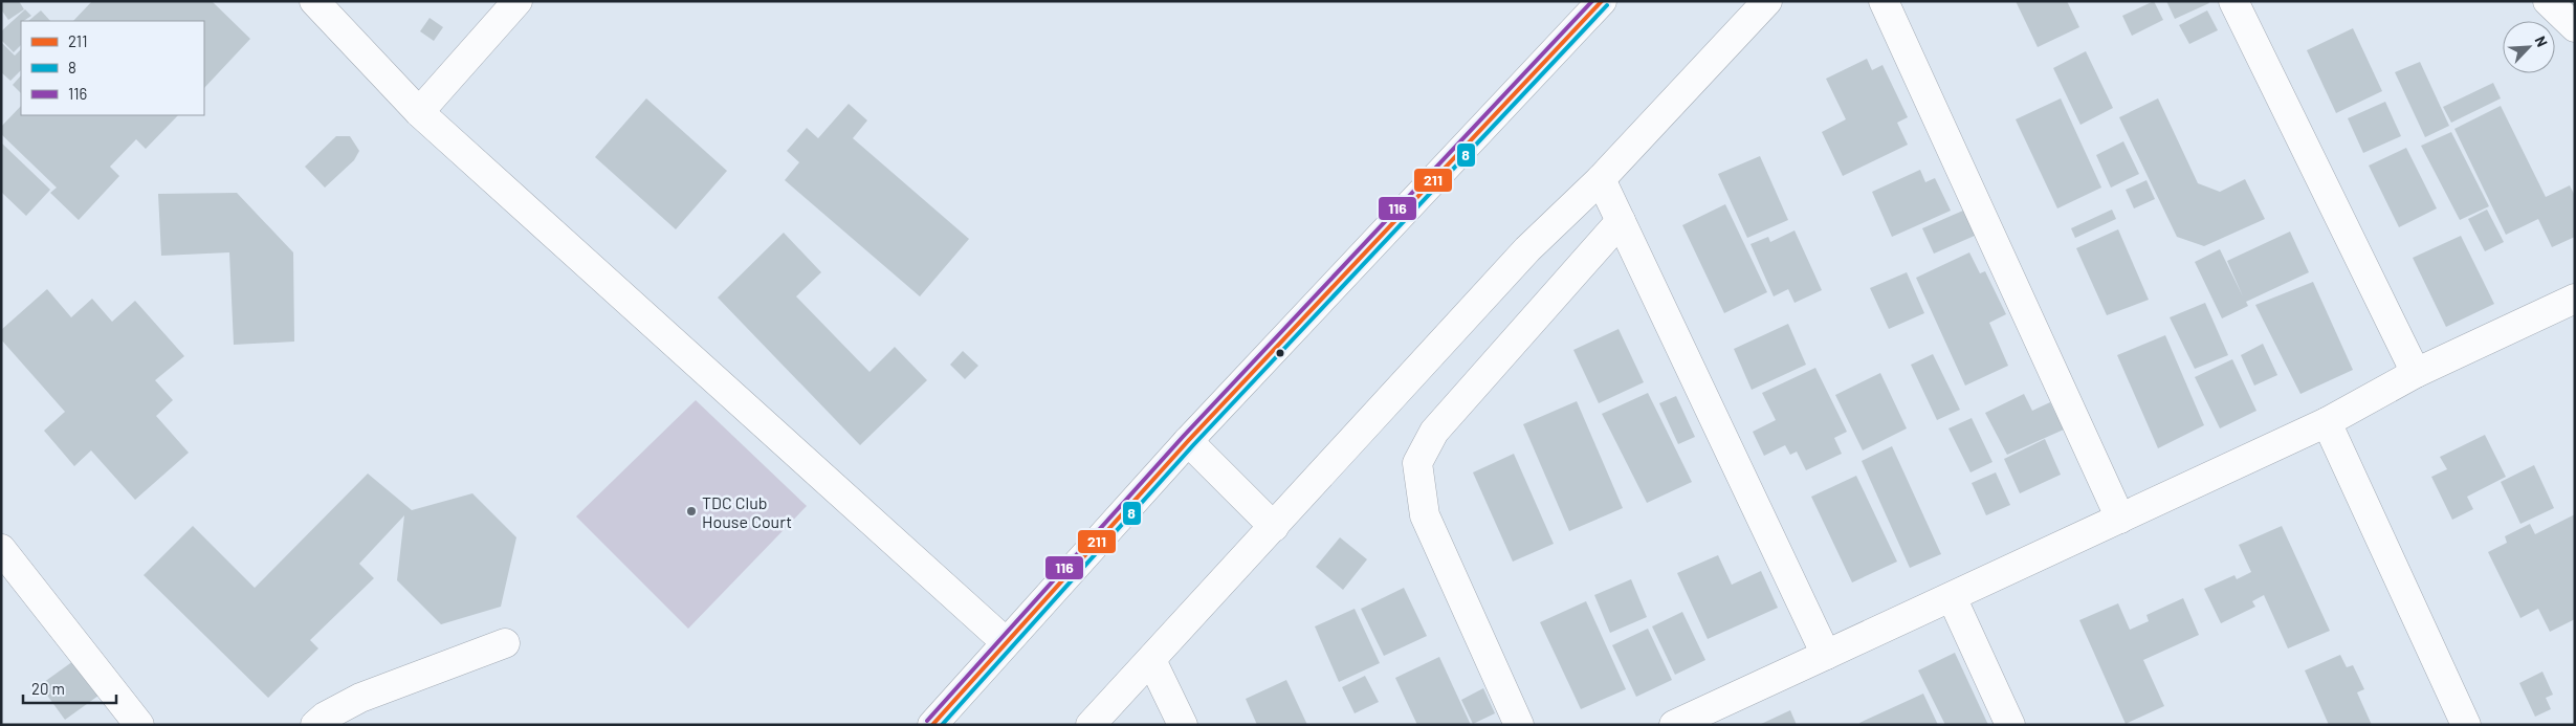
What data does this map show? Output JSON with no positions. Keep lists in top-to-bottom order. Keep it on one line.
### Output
{"places":["TDC Club House Court"],"lines":["transit line 211","transit line 116","transit line 8"],"legend":["211","8","116"],"scale_bar":"20 m","north":"top right"}
